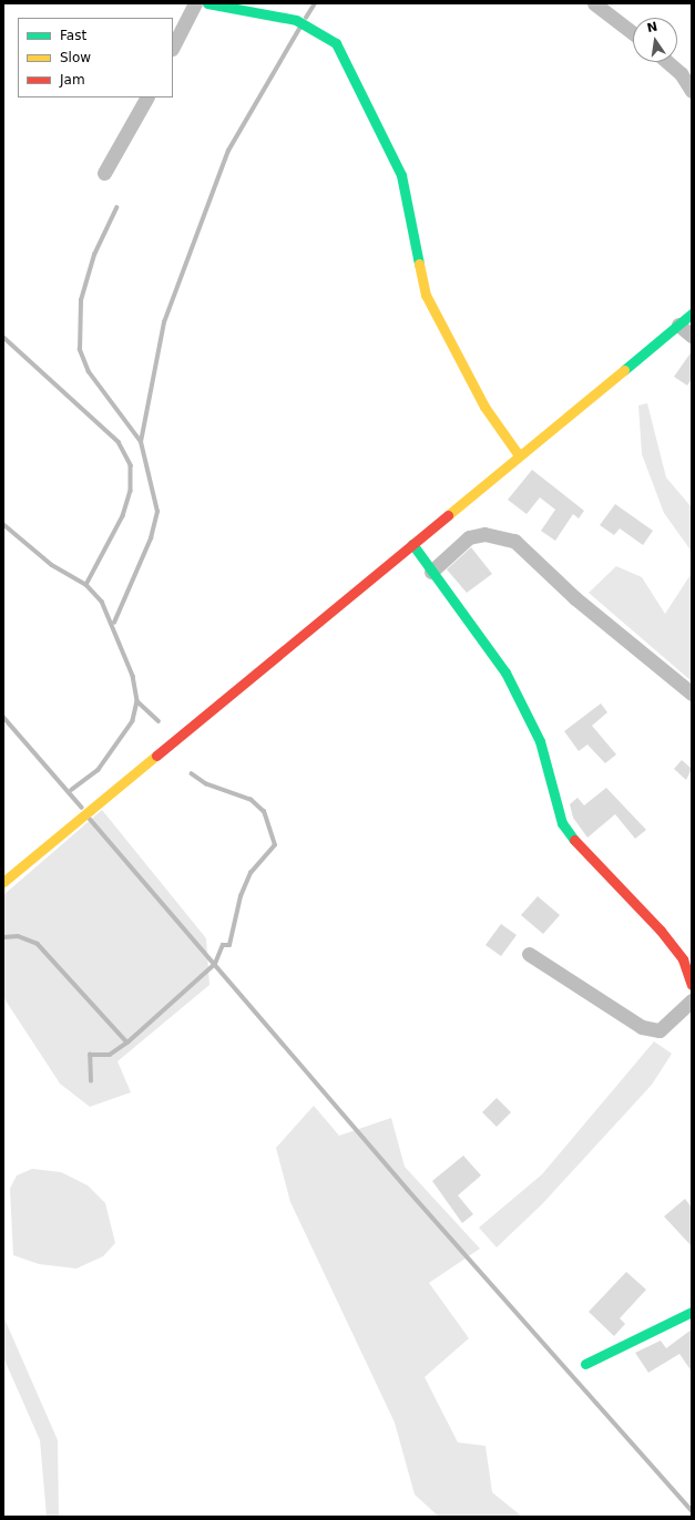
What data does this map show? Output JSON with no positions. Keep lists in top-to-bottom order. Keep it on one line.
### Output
{"legend":["Fast","Slow","Jam"],"north":"top"}
